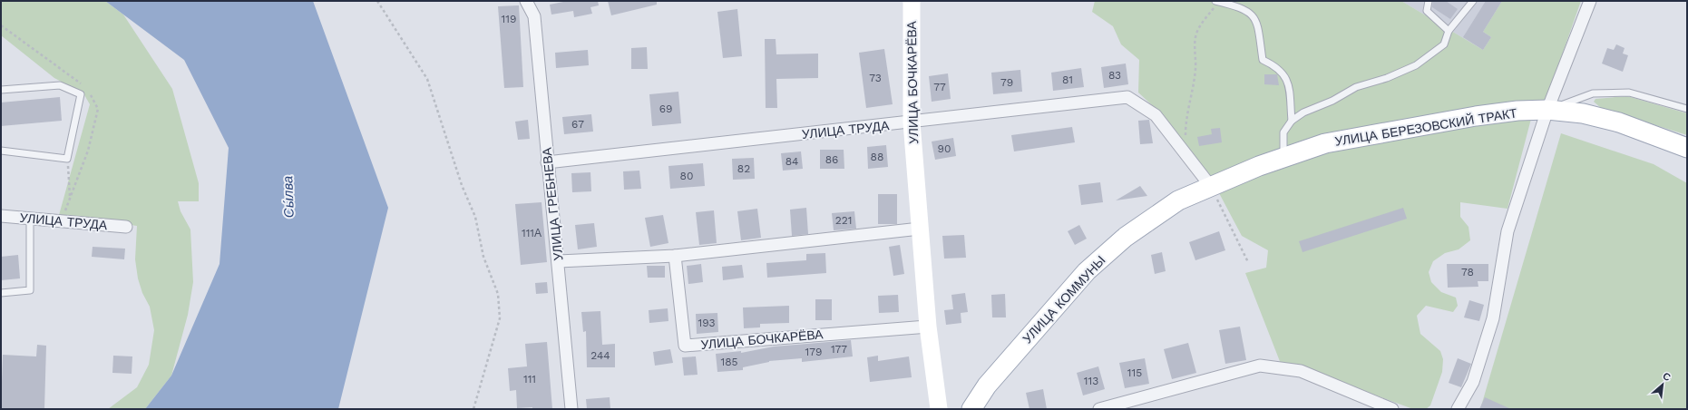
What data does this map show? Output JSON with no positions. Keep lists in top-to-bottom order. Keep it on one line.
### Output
{"streets":{"main road":["УЛИЦА БЕРЕЗОВСКИЙ ТРАКТ","УЛИЦА КОММУНЫ"],"street":["УЛИЦА БОЧКАРЁВА","УЛИЦА ТРУДА","УЛИЦА ГРЕБНЕВА"]},"crossings":[["УЛИЦА БОЧКАРЁВА","УЛИЦА ТРУДА"],["УЛИЦА БЕРЕЗОВСКИЙ ТРАКТ","УЛИЦА ТРУДА"],["УЛИЦА БЕРЕЗОВСКИЙ ТРАКТ","УЛИЦА КОММУНЫ"],["УЛИЦА ТРУДА","УЛИЦА ГРЕБНЕВА"],["УЛИЦА ТРУДА","УЛИЦА КОММУНЫ"]],"water":["Сы́лва"],"house_numbers":["119","83","73","81","79","77","69","67","90","88","86","84","82","80","221","111А","78","193","177","179","244","185","115","111","113"],"north":"top right"}
